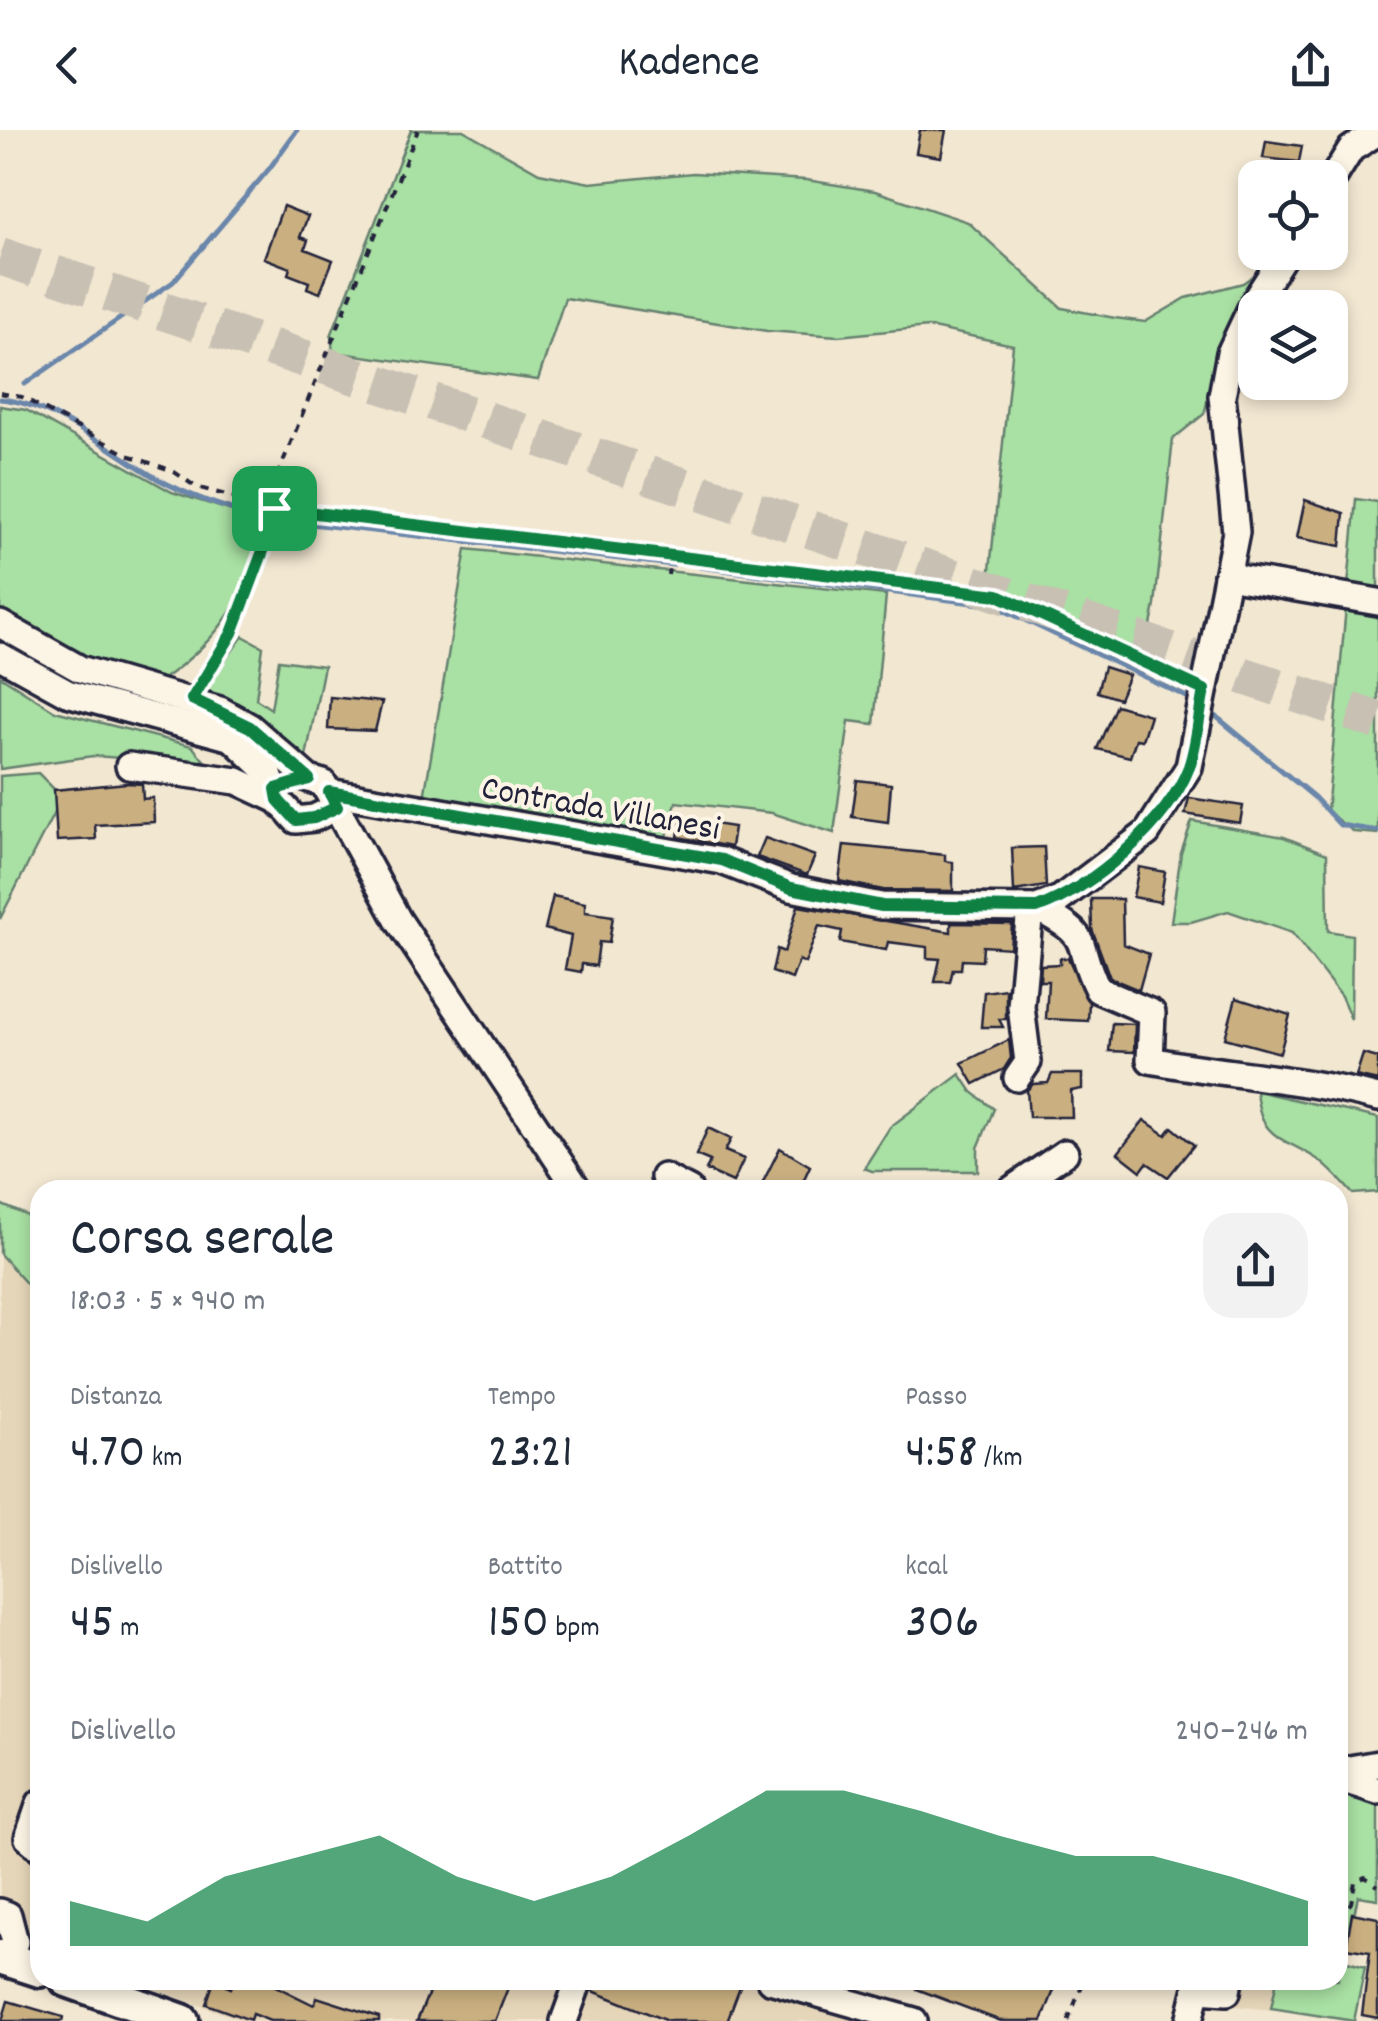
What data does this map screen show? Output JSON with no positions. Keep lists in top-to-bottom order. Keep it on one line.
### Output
{"streets":{"street":["Contrada Villanesi"]},"page":{"header":"Kadence","heading":["Corsa serale","18:03 · 5 × 940 m"],"stats":[["Distanza","4.70 km"],["Tempo","23:21"],["Passo","4:58 /km"],["Dislivello","45 m"],["Battito","150 bpm"],["kcal","306"]],"chart":["Dislivello","240–246 m"]}}
